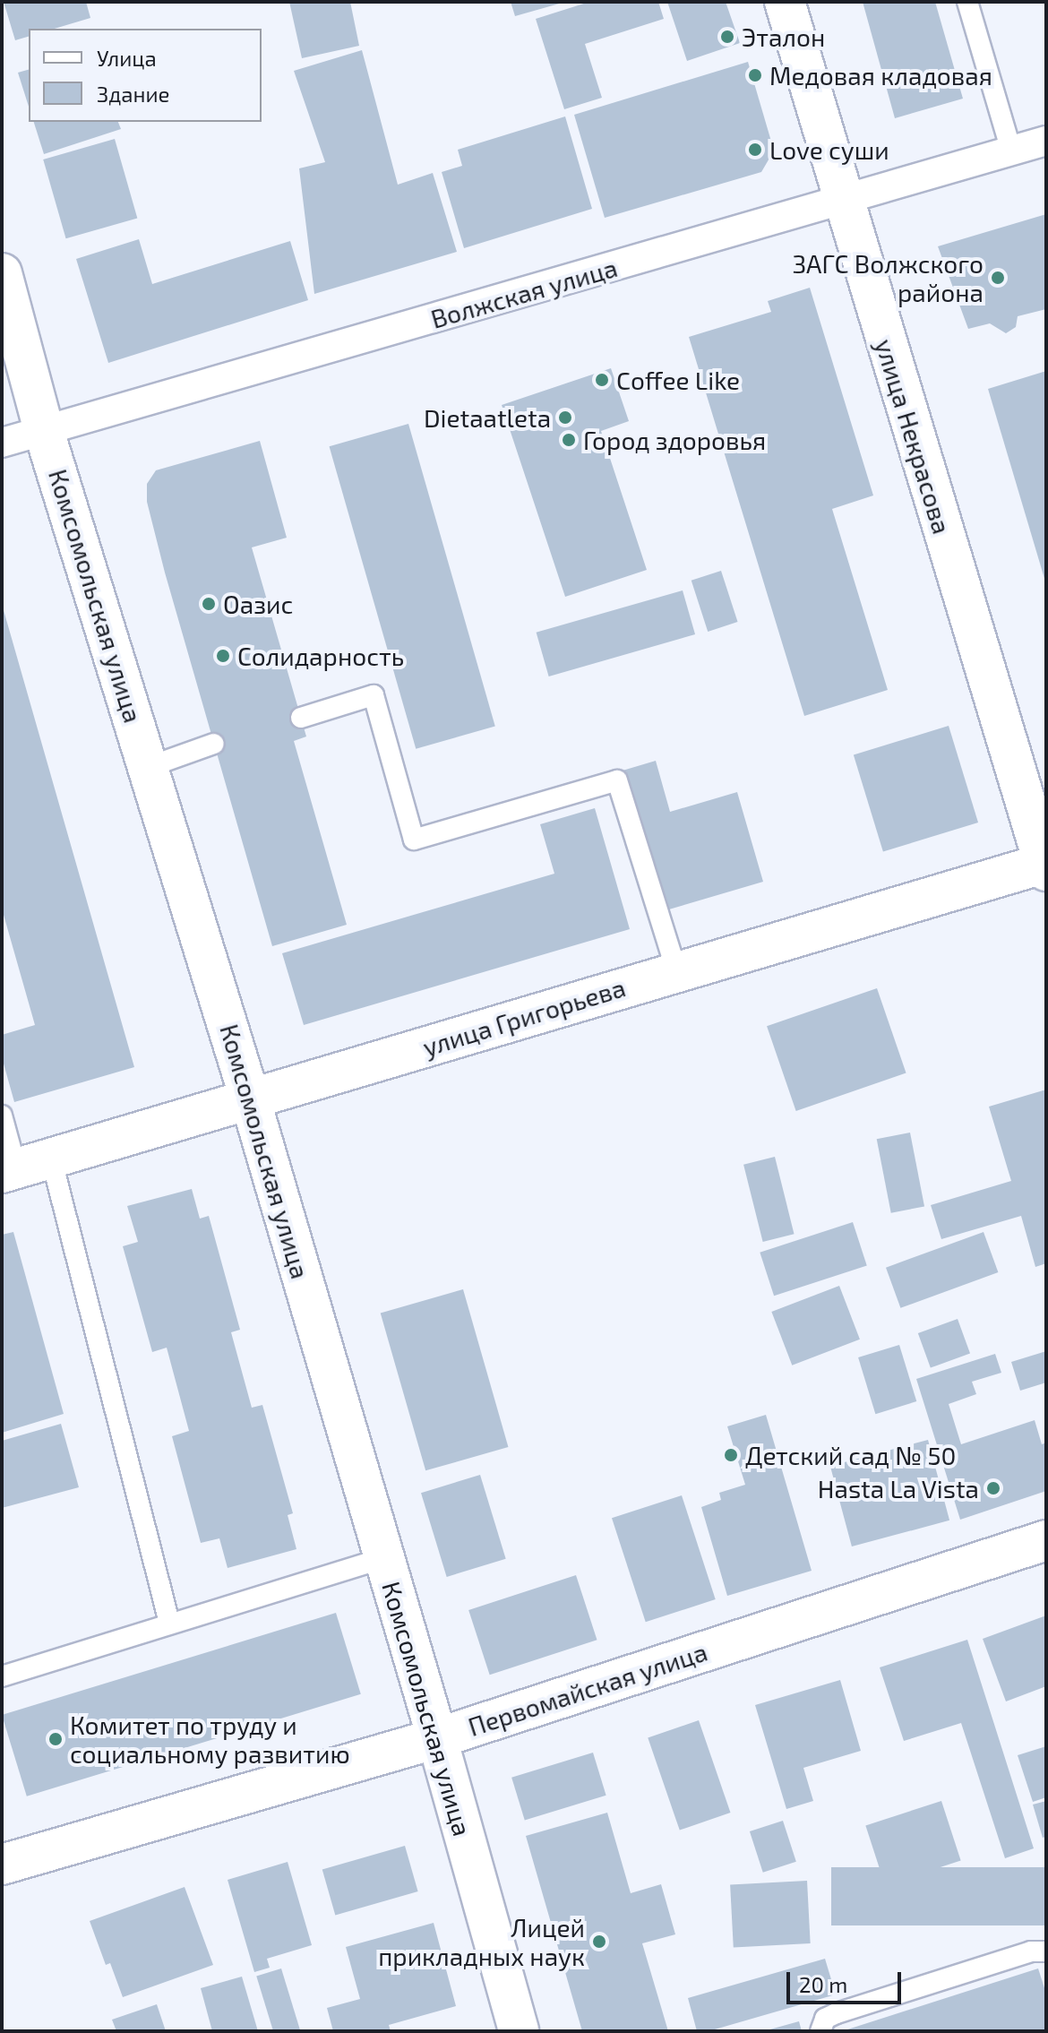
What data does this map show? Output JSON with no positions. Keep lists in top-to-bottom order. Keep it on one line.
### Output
{"streets":{"street":["Волжская улица","улица Некрасова","Комсомольская улица","улица Григорьева","Первомайская улица"]},"crossings":[["Волжская улица","улица Некрасова"],["Волжская улица","Комсомольская улица"],["улица Некрасова","улица Григорьева"],["Комсомольская улица","улица Григорьева"],["Комсомольская улица","Первомайская улица"]],"places":["Эталон","Медовая кладовая","Love суши","ЗАГС Волжского района","Coffee Like","Dietaatleta","Город здоровья","Оазис","Солидарность","Детский сад № 50","Hasta La Vista","Комитет по труду и социальному развитию","Лицей прикладных наук"],"legend":["Улица","Здание"],"scale_bar":"20 m"}
